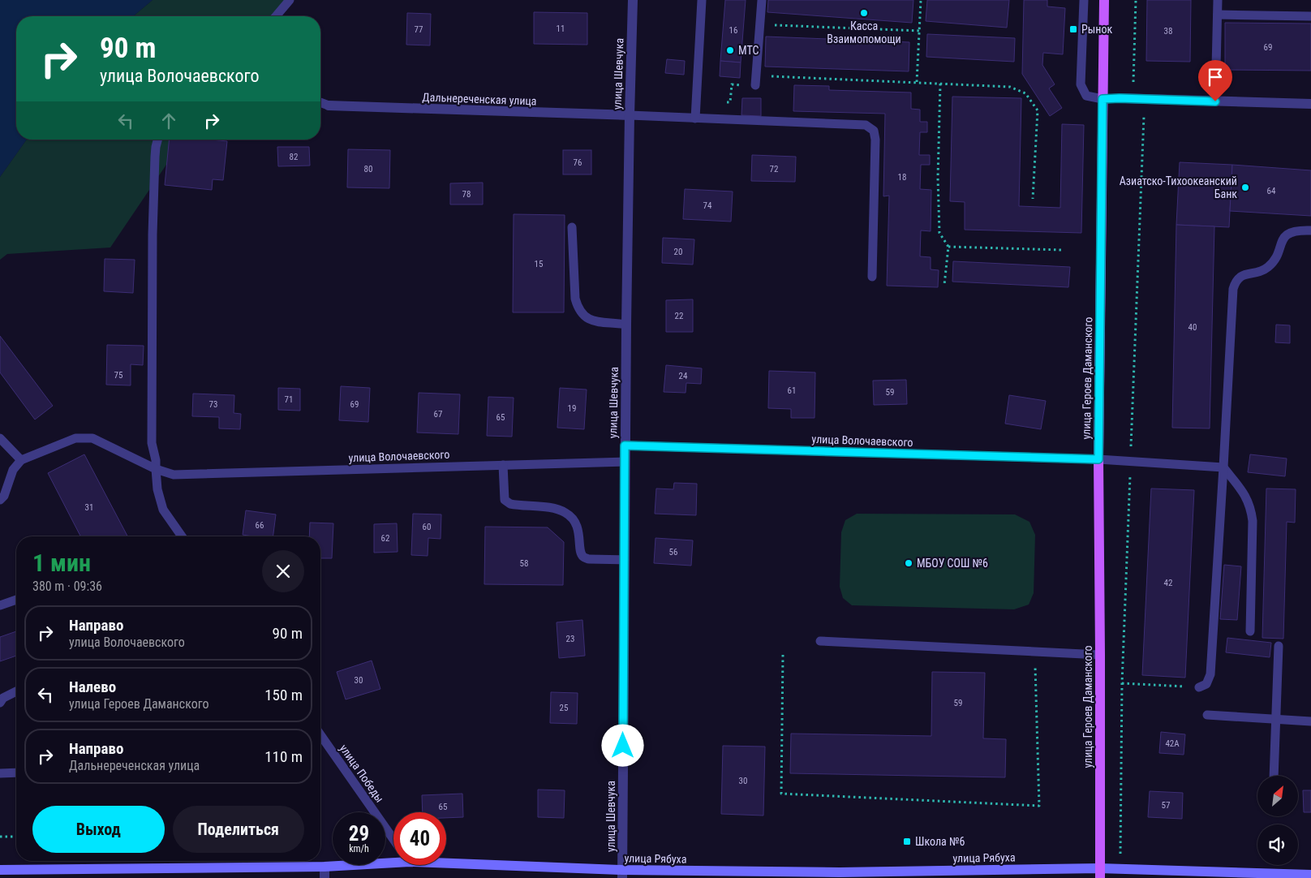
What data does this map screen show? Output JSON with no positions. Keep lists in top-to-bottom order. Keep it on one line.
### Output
{"streets":{"main road":["улица Героев Даманского","улица Рябуха"],"street":["улица Шевчука","Дальнереченская улица"],"lane":["улица Волочаевского","улица Победы"]},"crossings":[["улица Шевчука","Дальнереченская улица"],["улица Шевчука","улица Волочаевского"],["улица Шевчука","улица Рябуха"],["улица Героев Даманского","улица Волочаевского"],["улица Героев Даманского","улица Рябуха"]],"places":{"other":["Касса Взаимопомощи","МТС","Азиатско-Тихоокеанский Банк","МБОУ СОШ №6"],"transit":["Рынок","Школа №6"]},"house_numbers":["11","77","16","38","69","82","76","80","72","18","64","78","74","20","15","22","40","75","24","61","59","71","73","69","19","67","65","31","66","60","62","56","58","42","23","30","59","25","42А","30","57","65"],"north":"top right","page":{"turn":["90 m","улица Волочаевского"],"heading":["1 мин","380 m · 09:36"],"list":[{"name":"Направо","note":"улица Волочаевского","value":"90 m"},{"name":"Налево","note":"улица Героев Даманского","value":"150 m"},{"name":"Направо","note":"Дальнереченская улица","value":"110 m"}],"buttons":["Выход","Поделиться"],"speed":"29 km/h","limit":"40"}}
